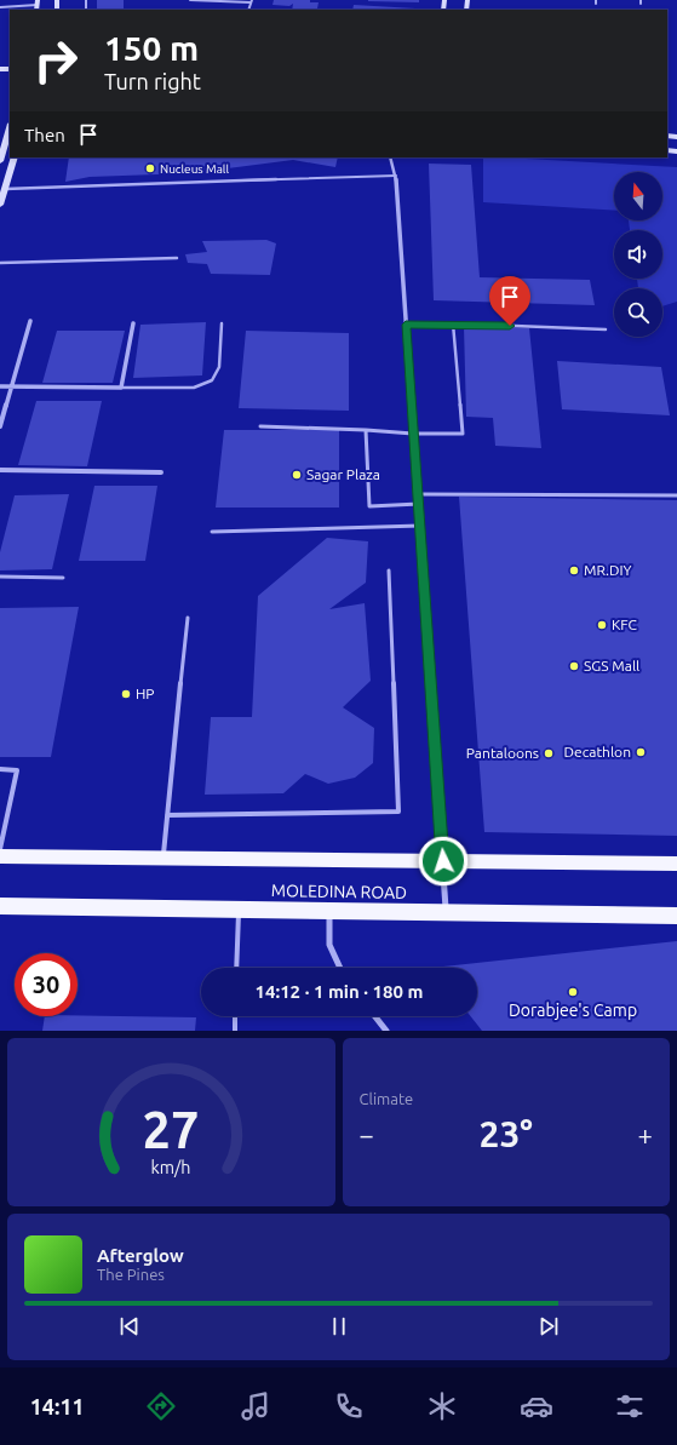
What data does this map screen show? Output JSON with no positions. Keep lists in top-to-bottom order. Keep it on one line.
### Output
{"streets":{"main road":["MOLEDINA ROAD"]},"places":["Nucleus Mall","Sagar Plaza","MR.DIY","KFC","SGS Mall","HP","Decathlon","Pantaloons","Dorabjee's Camp"],"north":"top","page":{"turn":["150 m","Turn right"],"then":"Then","limit":"30","trip":"14:12 · 1 min · 180 m","tile":"Climate","heat":["−","23°","+"],"song":["Afterglow","The Pines"],"tabs":"14:11","gauge":["27","km/h"]}}
